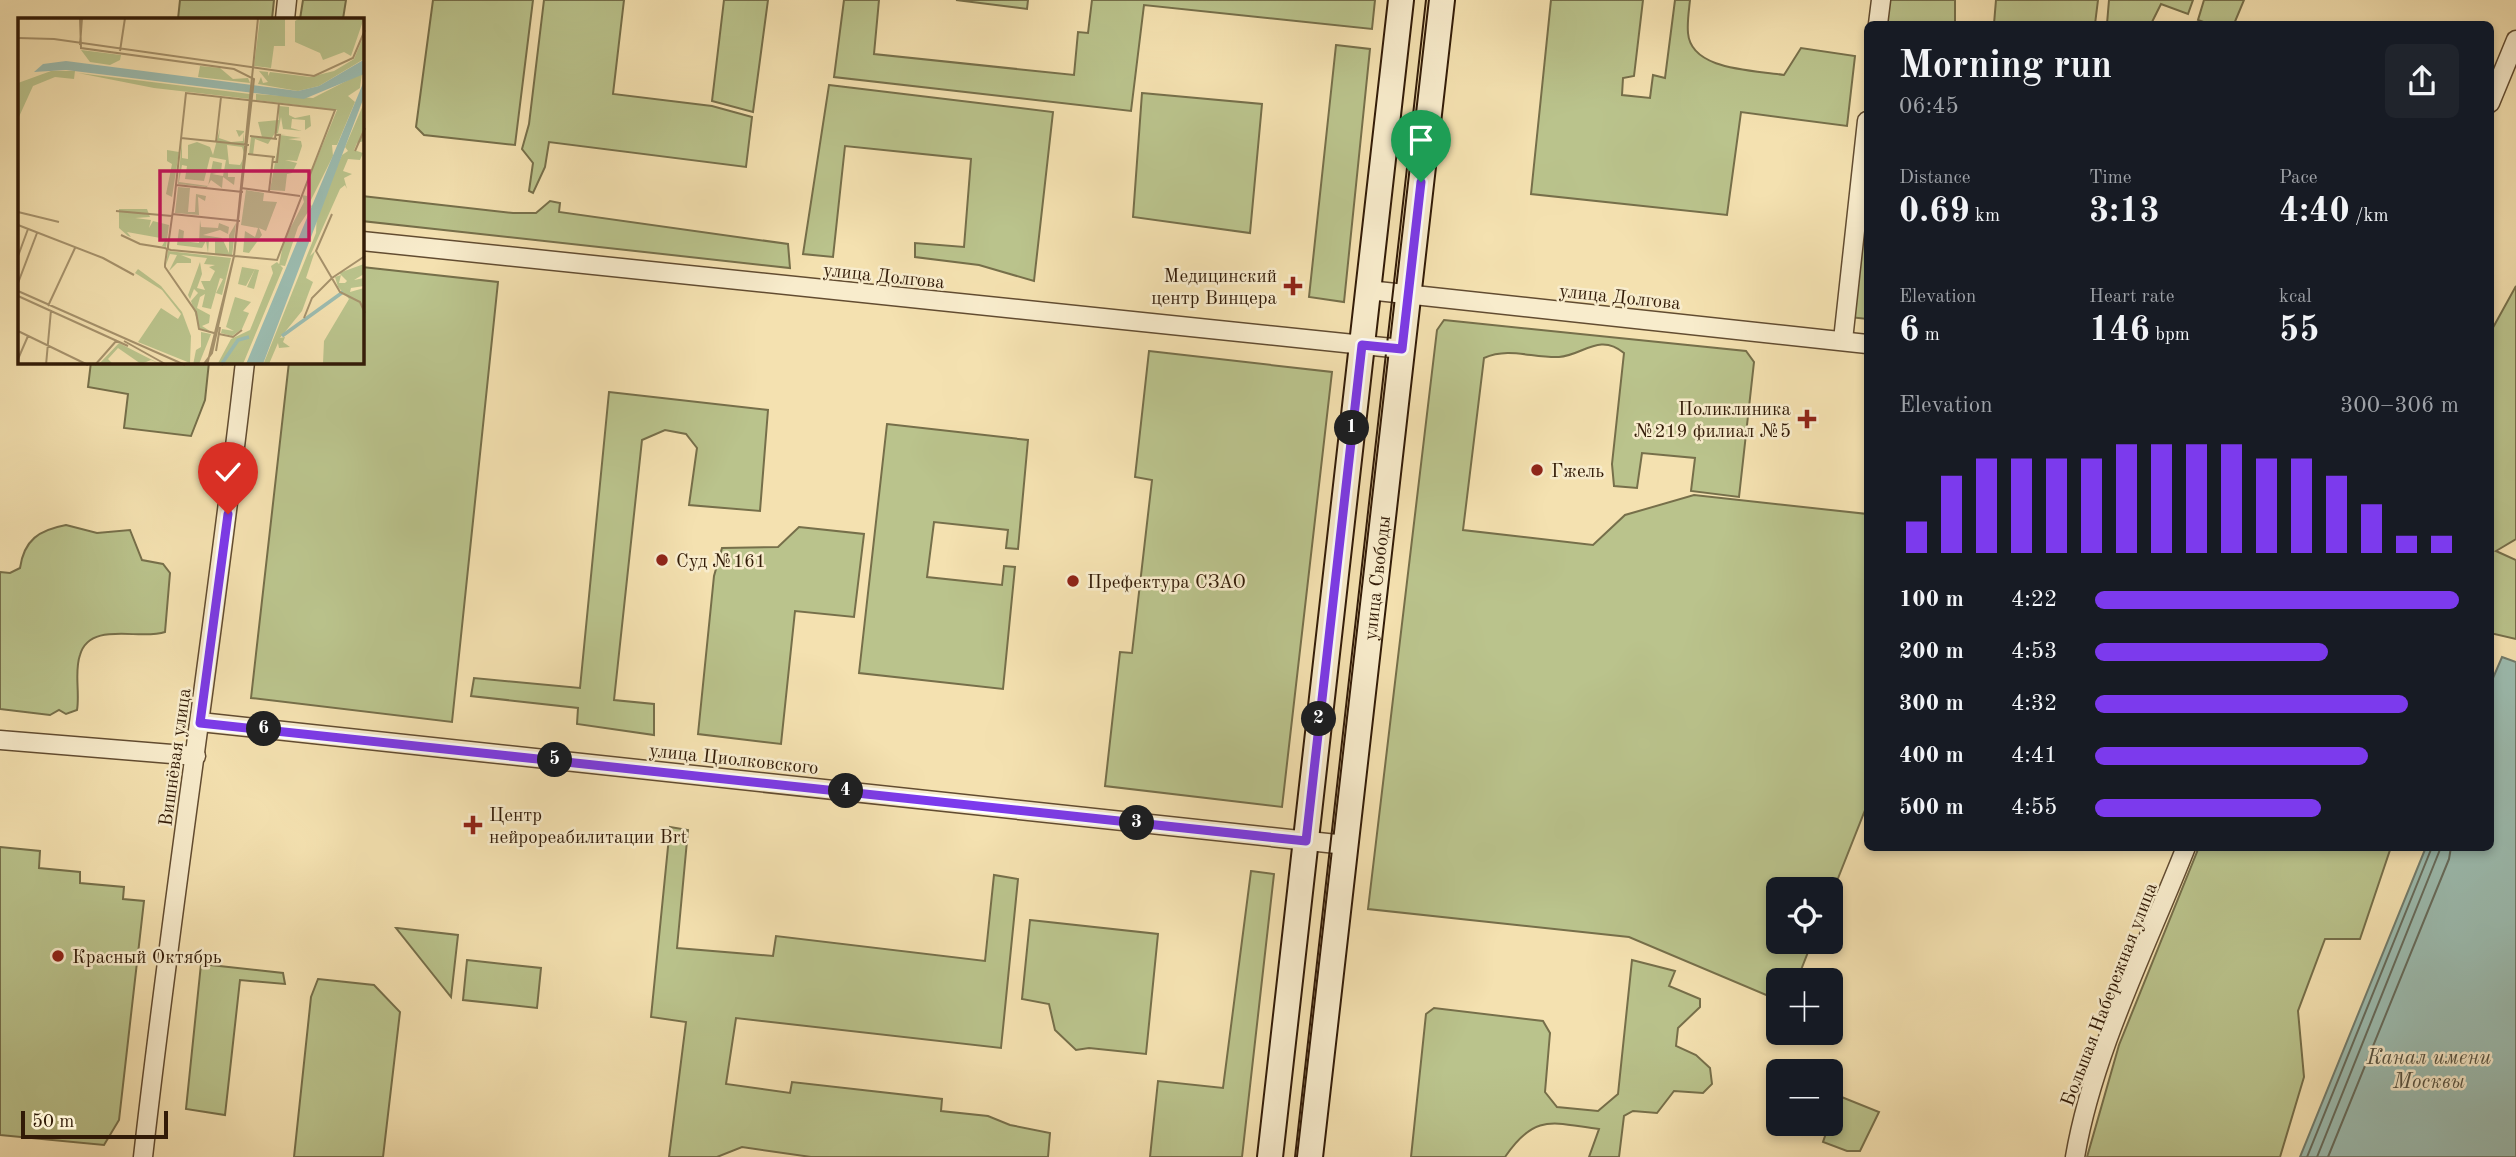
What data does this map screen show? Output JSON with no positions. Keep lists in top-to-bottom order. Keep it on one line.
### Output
{"streets":{"main road":["улица Свободы"],"street":["улица Долгова","Вишнёвая улица","улица Циолковского","Большая Набережная улица"]},"crossings":[["улица Долгова","улица Свободы"],["улица Свободы","улица Циолковского"],["Вишнёвая улица","улица Циолковского"]],"water":["Канал имени Москвы"],"places":{"health":["Медицинский центр Винцера","Поликлиника №219 филиал №5","Центр нейрореабилитации Brt"],"other":["Гжель","Суд №161","Префектура СЗАО","Красный Октябрь"]},"scale_bar":"50 m","page":{"heading":["Morning run","06:45"],"stats":[["Distance","0.69 km"],["Time","3:13"],["Pace","4:40 /km"],["Elevation","6 m"],["Heart rate","146 bpm"],["kcal","55"]],"chart":["Elevation","300–306 m"],"pins":["1","2","6","5","4","3"],"list":[{"name":"100 m","note":"4:22"},{"name":"200 m","note":"4:53"},{"name":"300 m","note":"4:32"},{"name":"400 m","note":"4:41"},{"name":"500 m","note":"4:55"}],"map_buttons":["+","−"],"scale":"50 m"}}
